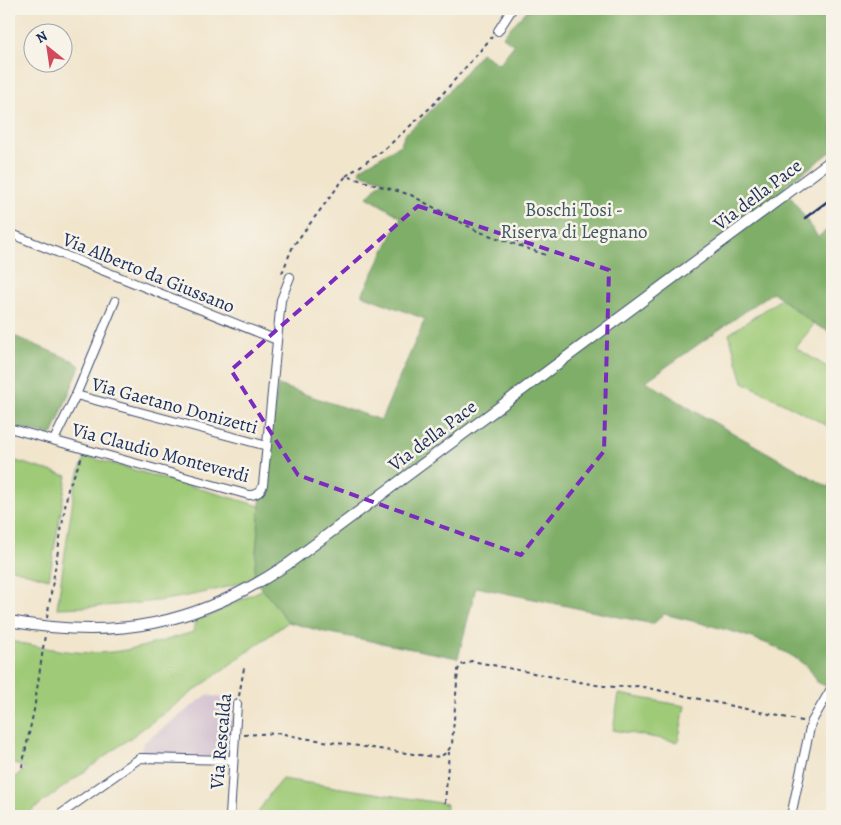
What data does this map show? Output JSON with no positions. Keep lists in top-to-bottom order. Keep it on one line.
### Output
{"streets":{"main road":["Via della Pace"],"street":["Via Alberto da Giussano","Via Gaetano Donizetti","Via Claudio Monteverdi","Via Rescalda"]},"crossings":[["Via Gaetano Donizetti","Via Claudio Monteverdi"]],"parks":["Boschi Tosi - Riserva di Legnano"],"north":"top left"}
